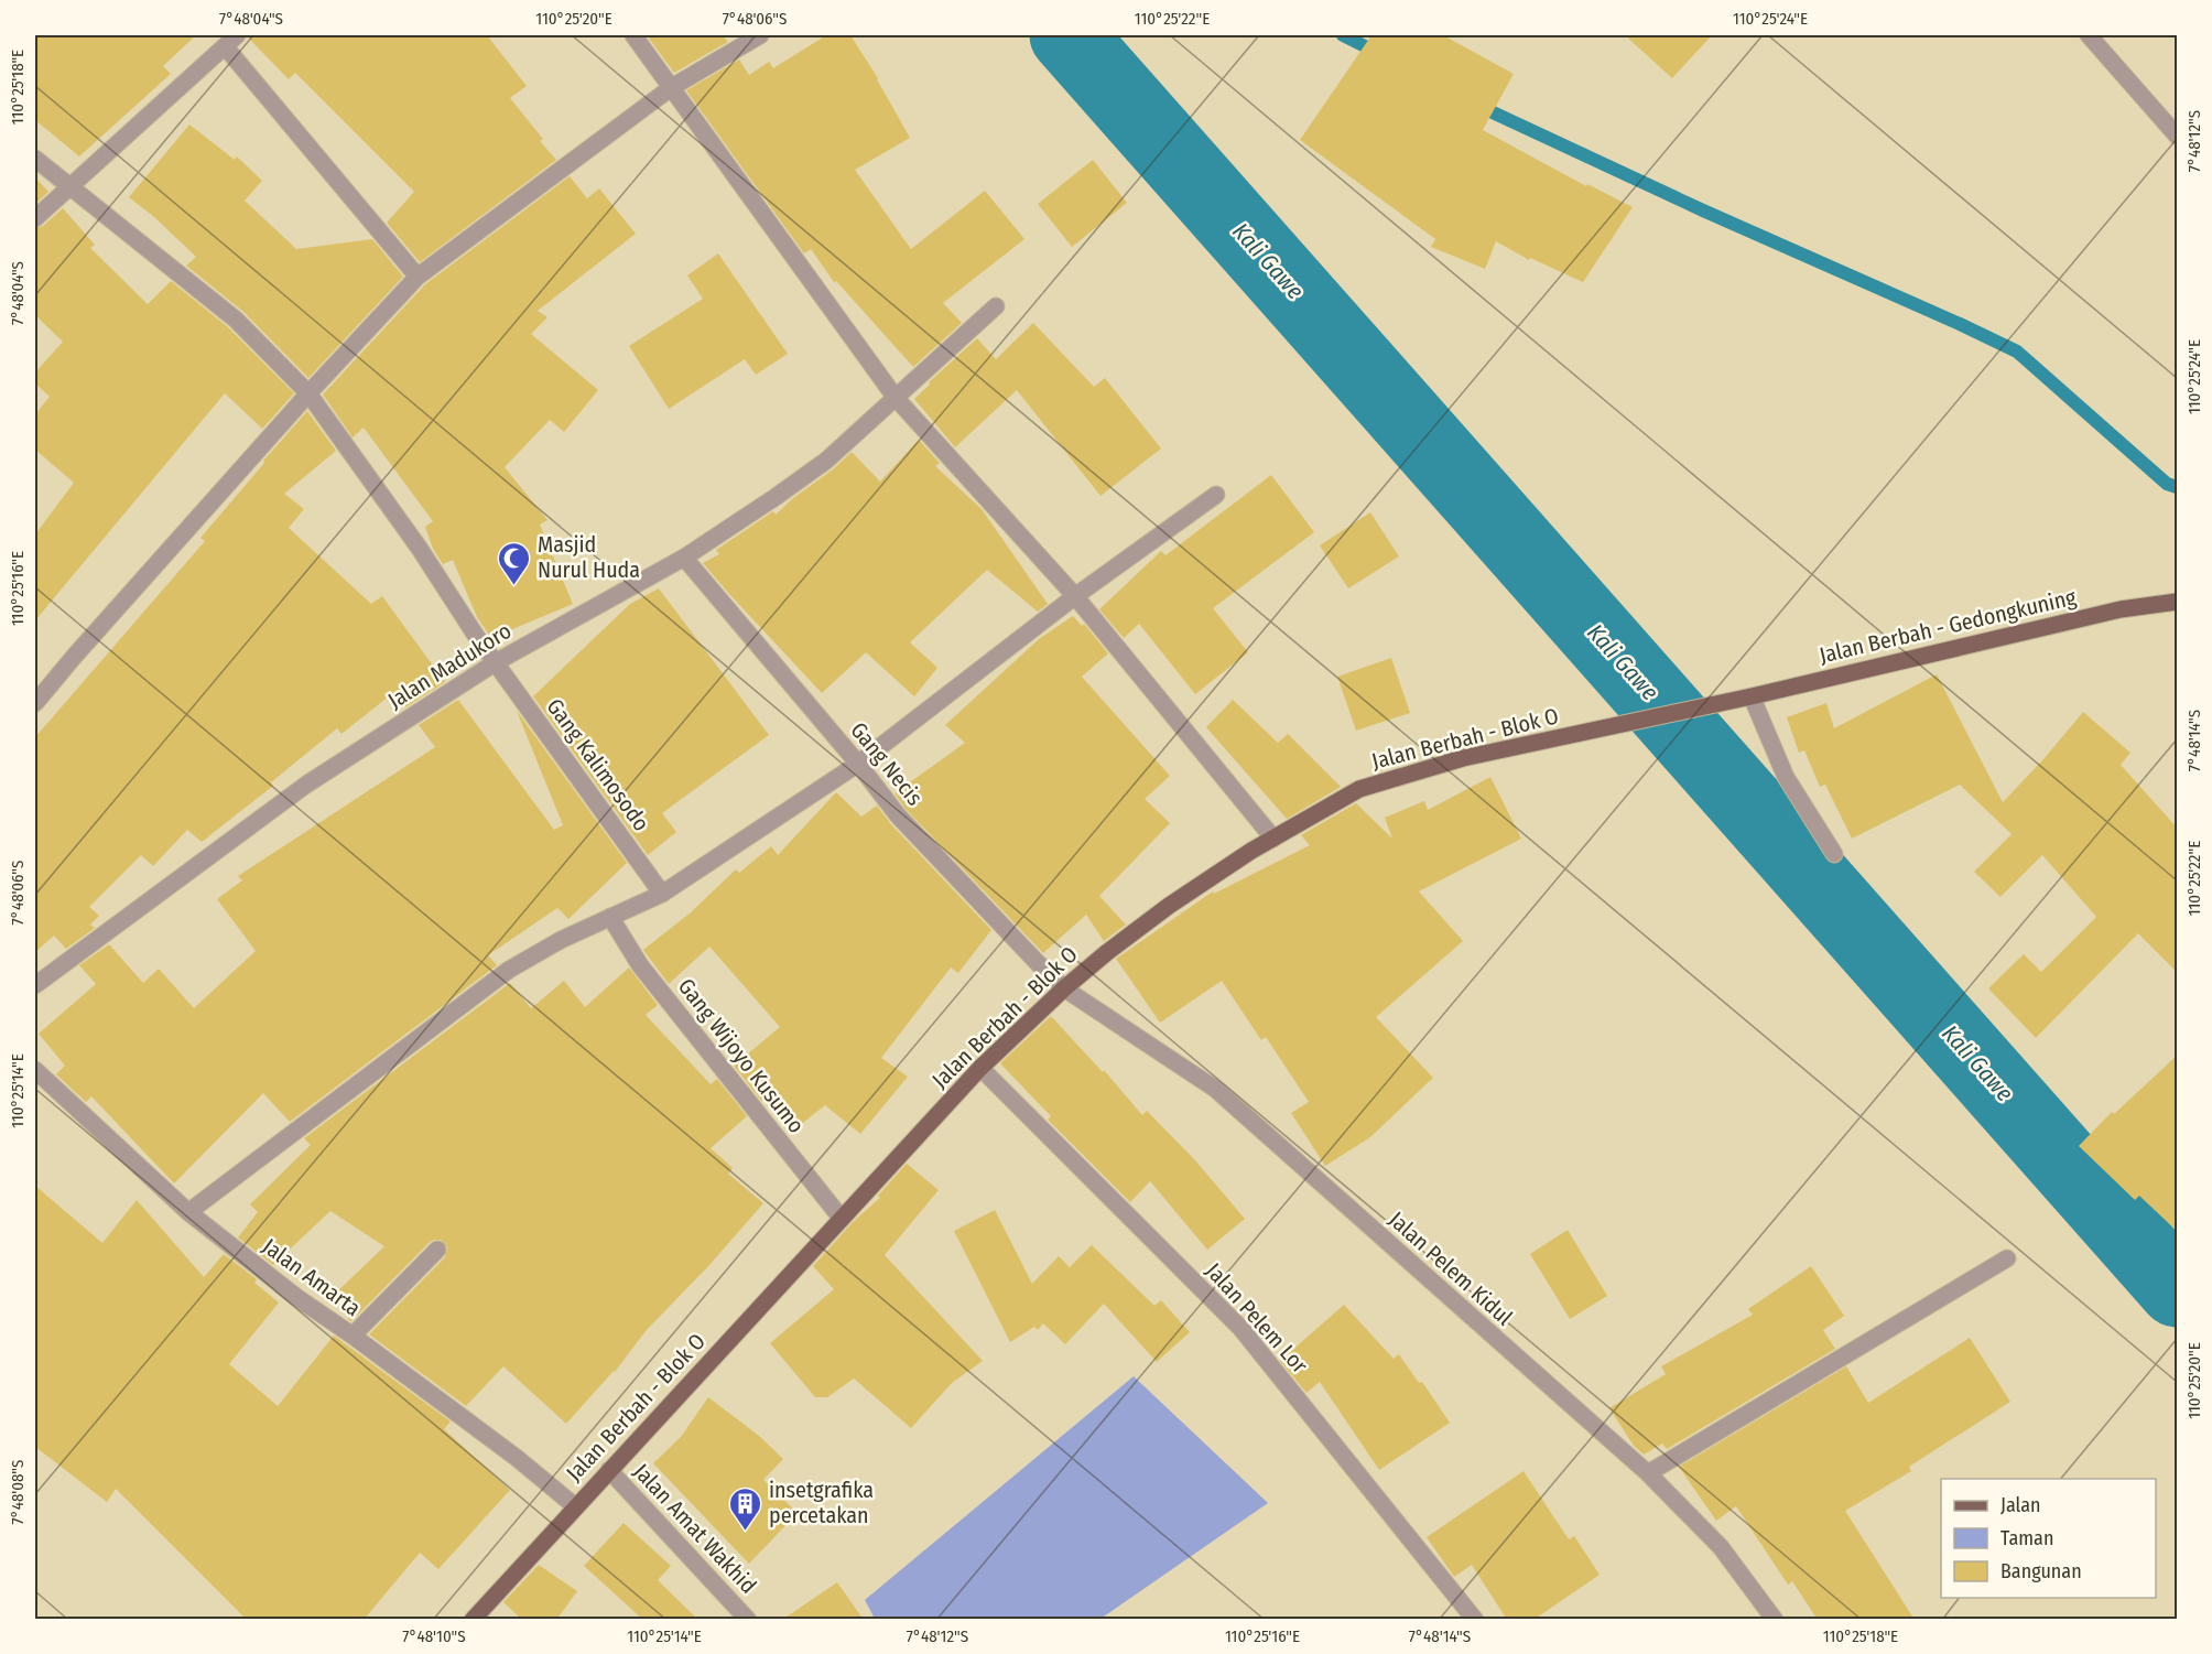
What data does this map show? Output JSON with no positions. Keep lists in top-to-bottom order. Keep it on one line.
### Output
{"streets":{"main road":["Jalan Berbah - Gedongkuning","Jalan Berbah - Blok O"],"street":["Jalan Madukoro","Gang Necis","Gang Kalimosodo","Gang Wijoyo Kusumo","Jalan Pelem Kidul","Jalan Amarta","Jalan Pelem Lor","Jalan Amat Wakhid"]},"crossings":[["Jalan Berbah - Gedongkuning","Jalan Berbah - Blok O"],["Jalan Madukoro","Gang Necis"],["Jalan Madukoro","Gang Kalimosodo"],["Jalan Berbah - Blok O","Gang Necis"],["Jalan Berbah - Blok O","Gang Wijoyo Kusumo"],["Jalan Berbah - Blok O","Jalan Pelem Kidul"],["Jalan Berbah - Blok O","Jalan Amarta"],["Jalan Berbah - Blok O","Jalan Pelem Lor"],["Jalan Berbah - Blok O","Jalan Amat Wakhid"],["Gang Necis","Jalan Pelem Kidul"]],"water":["Kali Gawe"],"places":{"mosque":["Masjid Nurul Huda"],"building":["insetgrafika percetakan"]},"legend":["Jalan","Taman","Bangunan"],"coordinates":["7°48'04\"S","110°25'20\"E","7°48'06\"S","110°25'22\"E","110°25'24\"E","110°25'18\"E","7°48'12\"S","110°25'16\"E","7°48'14\"S","110°25'14\"E","7°48'08\"S","7°48'10\"S"]}
